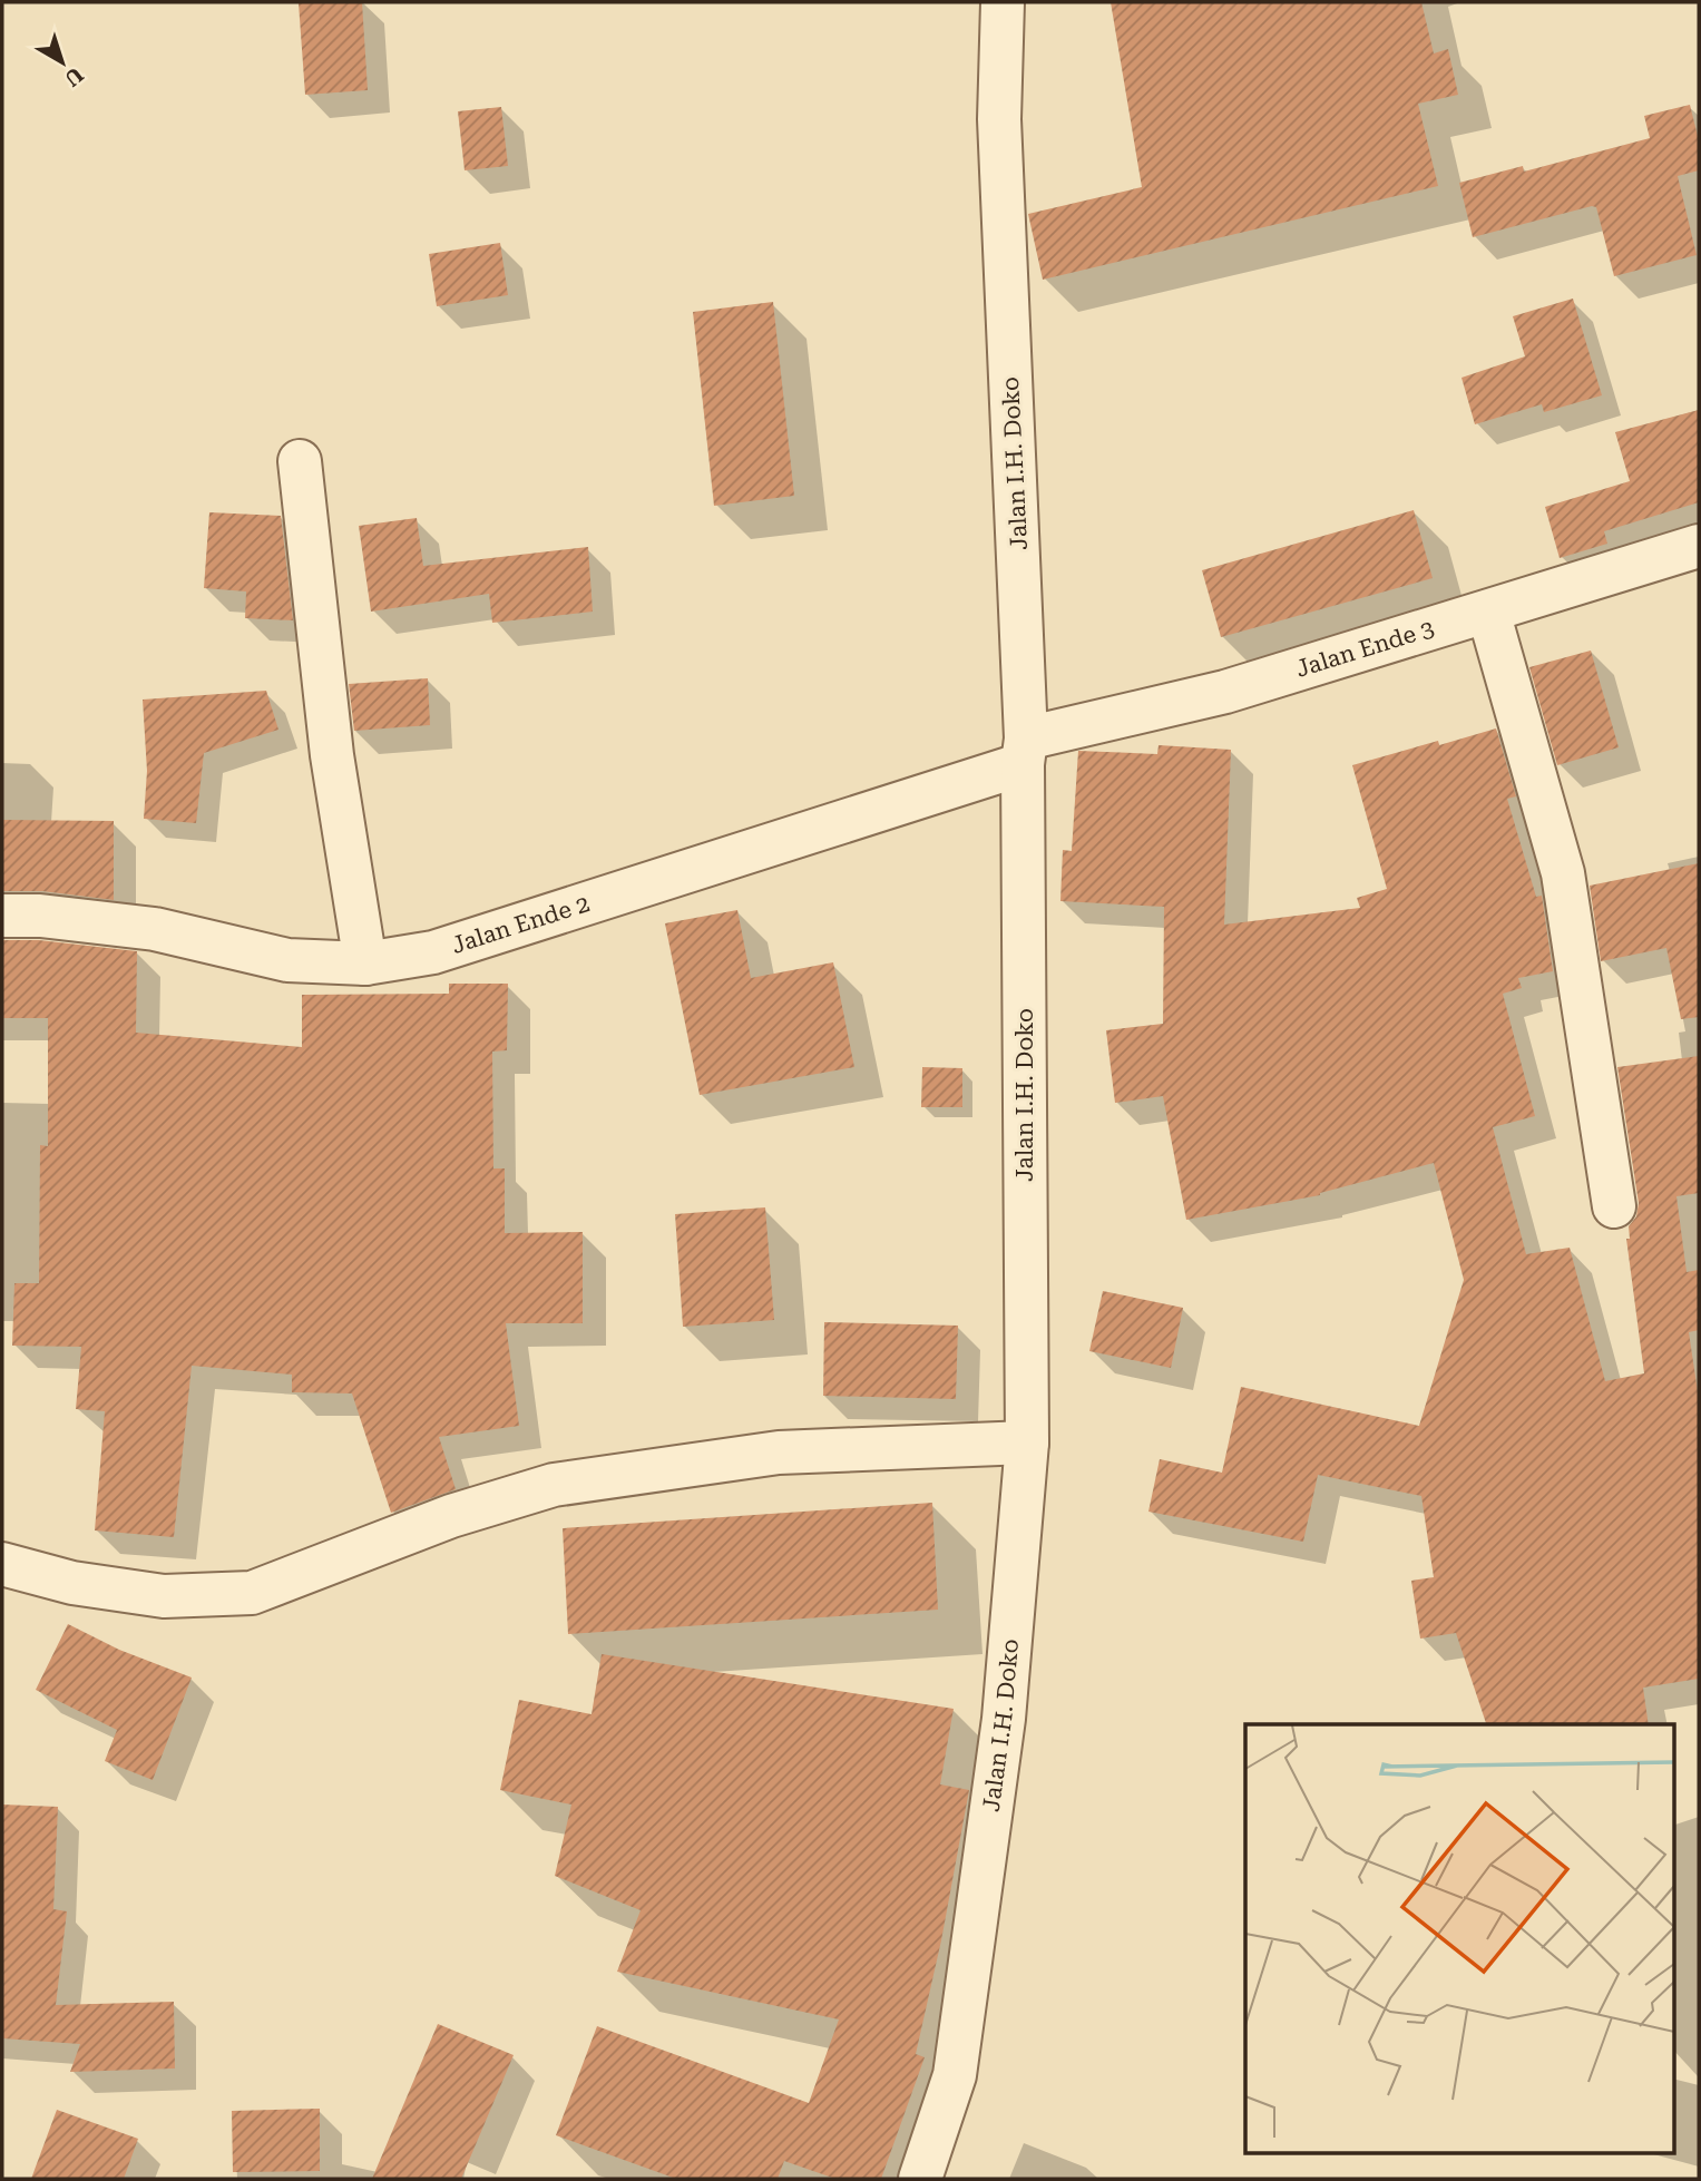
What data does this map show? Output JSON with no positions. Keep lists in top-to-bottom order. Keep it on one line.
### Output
{"streets":{"street":["Jalan I.H. Doko","Jalan Ende 3","Jalan Ende 2"]},"crossings":[["Jalan I.H. Doko","Jalan Ende 3"],["Jalan I.H. Doko","Jalan Ende 2"],["Jalan Ende 3","Jalan Ende 2"]],"north":"bottom right"}
